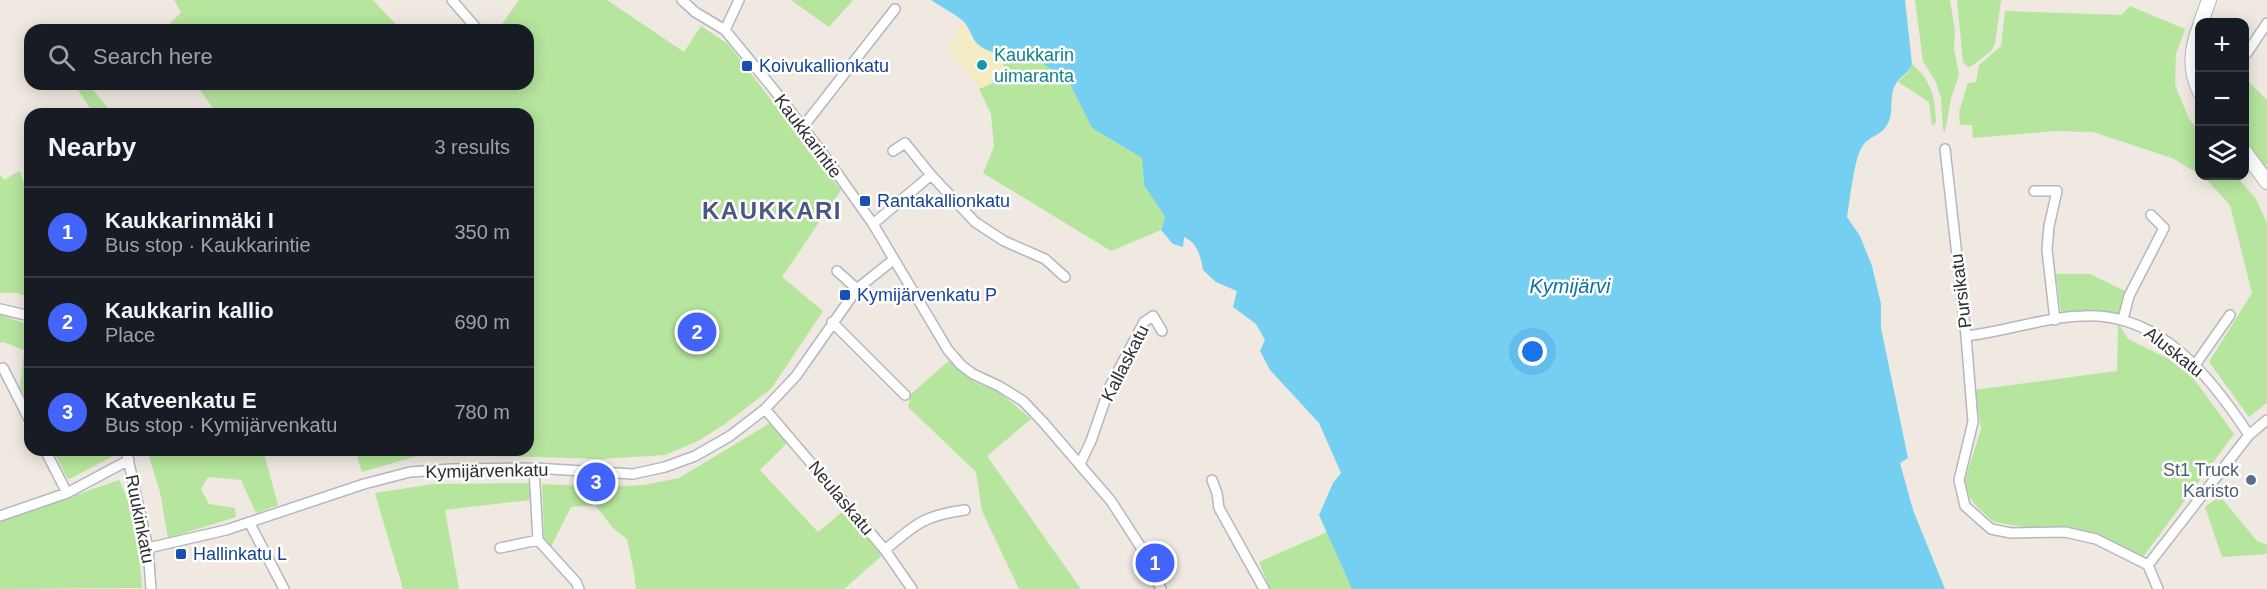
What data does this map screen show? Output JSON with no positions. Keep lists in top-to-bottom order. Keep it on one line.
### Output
{"streets":{"street":["Kaukkarintie","Pursikatu","Aluskatu","Kallaskatu","Kymijärvenkatu","Neulaskatu","Ruukinkatu"]},"crossings":[["Kaukkarintie","Kallaskatu"],["Kaukkarintie","Kymijärvenkatu"],["Pursikatu","Aluskatu"],["Kymijärvenkatu","Neulaskatu"],["Kymijärvenkatu","Ruukinkatu"]],"districts":["KAUKKARI"],"water":["Kymijärvi"],"places":{"other":["Kaukkarin uimaranta","St1 Truck Karisto"],"transit":["Koivukallionkatu","Rantakallionkatu","Kymijärvenkatu P","Hallinkatu L"]},"page":{"map_buttons":["+","−"],"search":"Search here","heading":["Nearby","3 results"],"list":[{"mark":"1","name":"Kaukkarinmäki I","note":"Bus stop · Kaukkarintie","value":"350 m"},{"mark":"2","name":"Kaukkarin kallio","note":"Place","value":"690 m"},{"mark":"3","name":"Katveenkatu E","note":"Bus stop · Kymijärvenkatu","value":"780 m"}],"pins":["2","3","1"]}}
